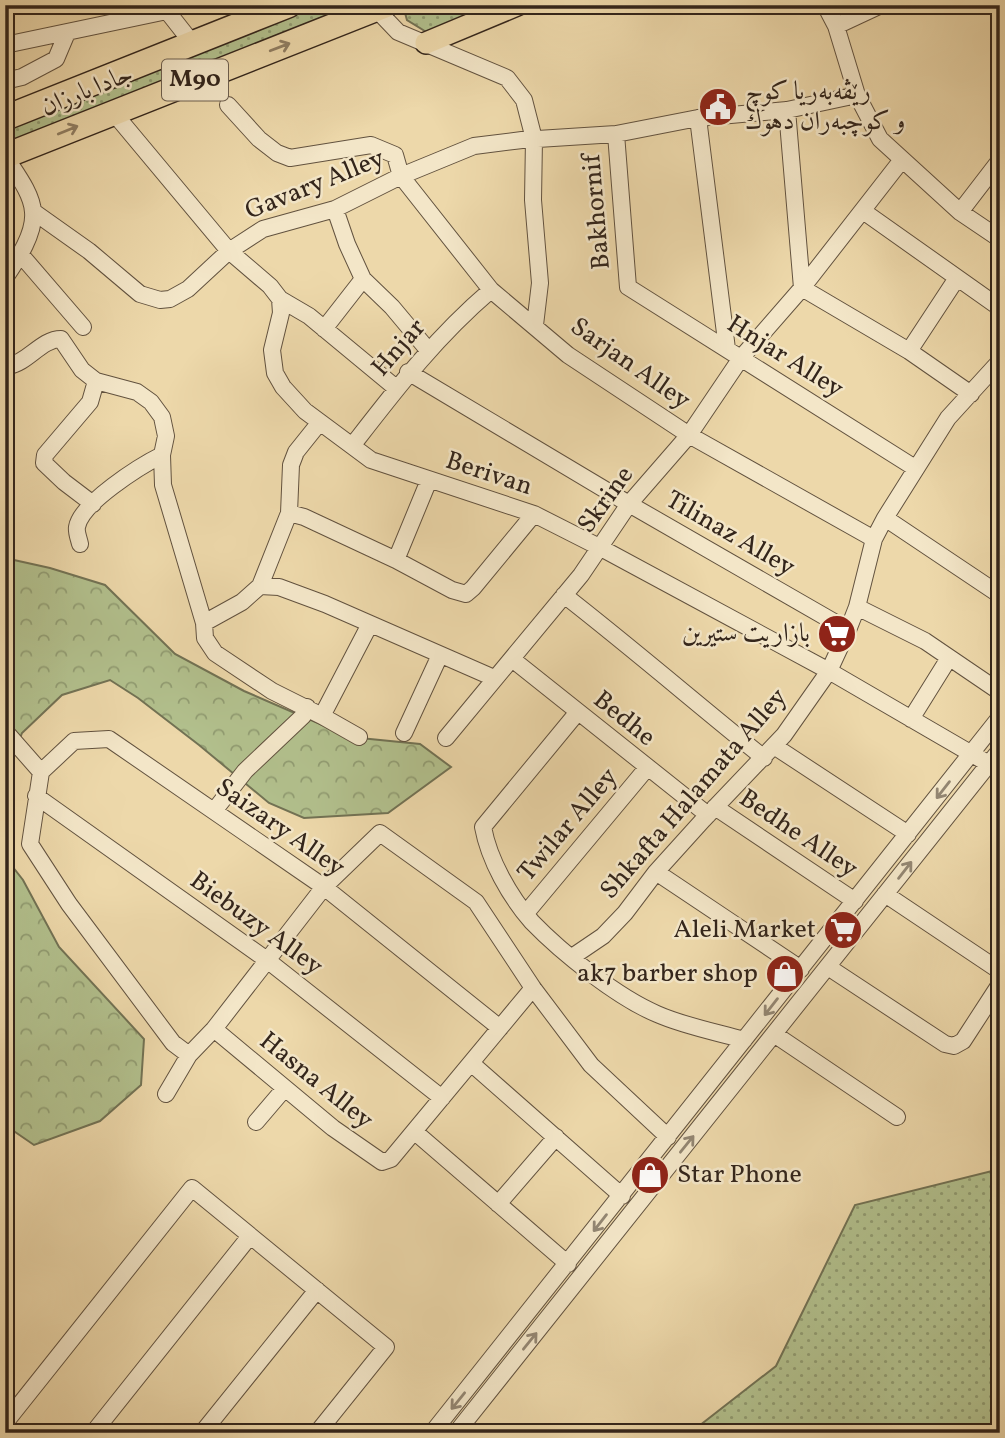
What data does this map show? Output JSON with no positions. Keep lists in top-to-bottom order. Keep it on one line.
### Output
{"streets":{"highway":["M90","جادا بارزان"],"street":["Gavary Alley","Bakhornif","Hnjar","Hnjar Alley","Sarjan Alley","Berivan","Skrine","Tilinaz Alley","Bedhe","Shkafta Halamata Alley","Twilar Alley","Saizary Alley","Bedhe Alley","Biebuzy Alley","Hasna Alley"]},"crossings":[["Gavary Alley","Bakhornif"],["Gavary Alley","Sarjan Alley"],["Bakhornif","Hnjar Alley"],["Hnjar","Sarjan Alley"],["Hnjar","Berivan"],["Hnjar","Tilinaz Alley"],["Hnjar Alley","Skrine"],["Hnjar Alley","Shkafta Halamata Alley"],["Sarjan Alley","Skrine"],["Sarjan Alley","Shkafta Halamata Alley"],["Berivan","Skrine"],["Berivan","Shkafta Halamata Alley"],["Skrine","Tilinaz Alley"],["Skrine","Bedhe"],["Tilinaz Alley","Shkafta Halamata Alley"],["Bedhe","Shkafta Halamata Alley"],["Bedhe","Twilar Alley"],["Bedhe","Bedhe Alley"],["Shkafta Halamata Alley","Bedhe Alley"]],"places":{"public building":["رێڤه‌به‌ریا كوچ و كوچبه‌ران دهوك"],"supermarket":["بازاريت ستيرين","Aleli Market"],"shop":["ak7 barber shop","Star Phone"]}}
